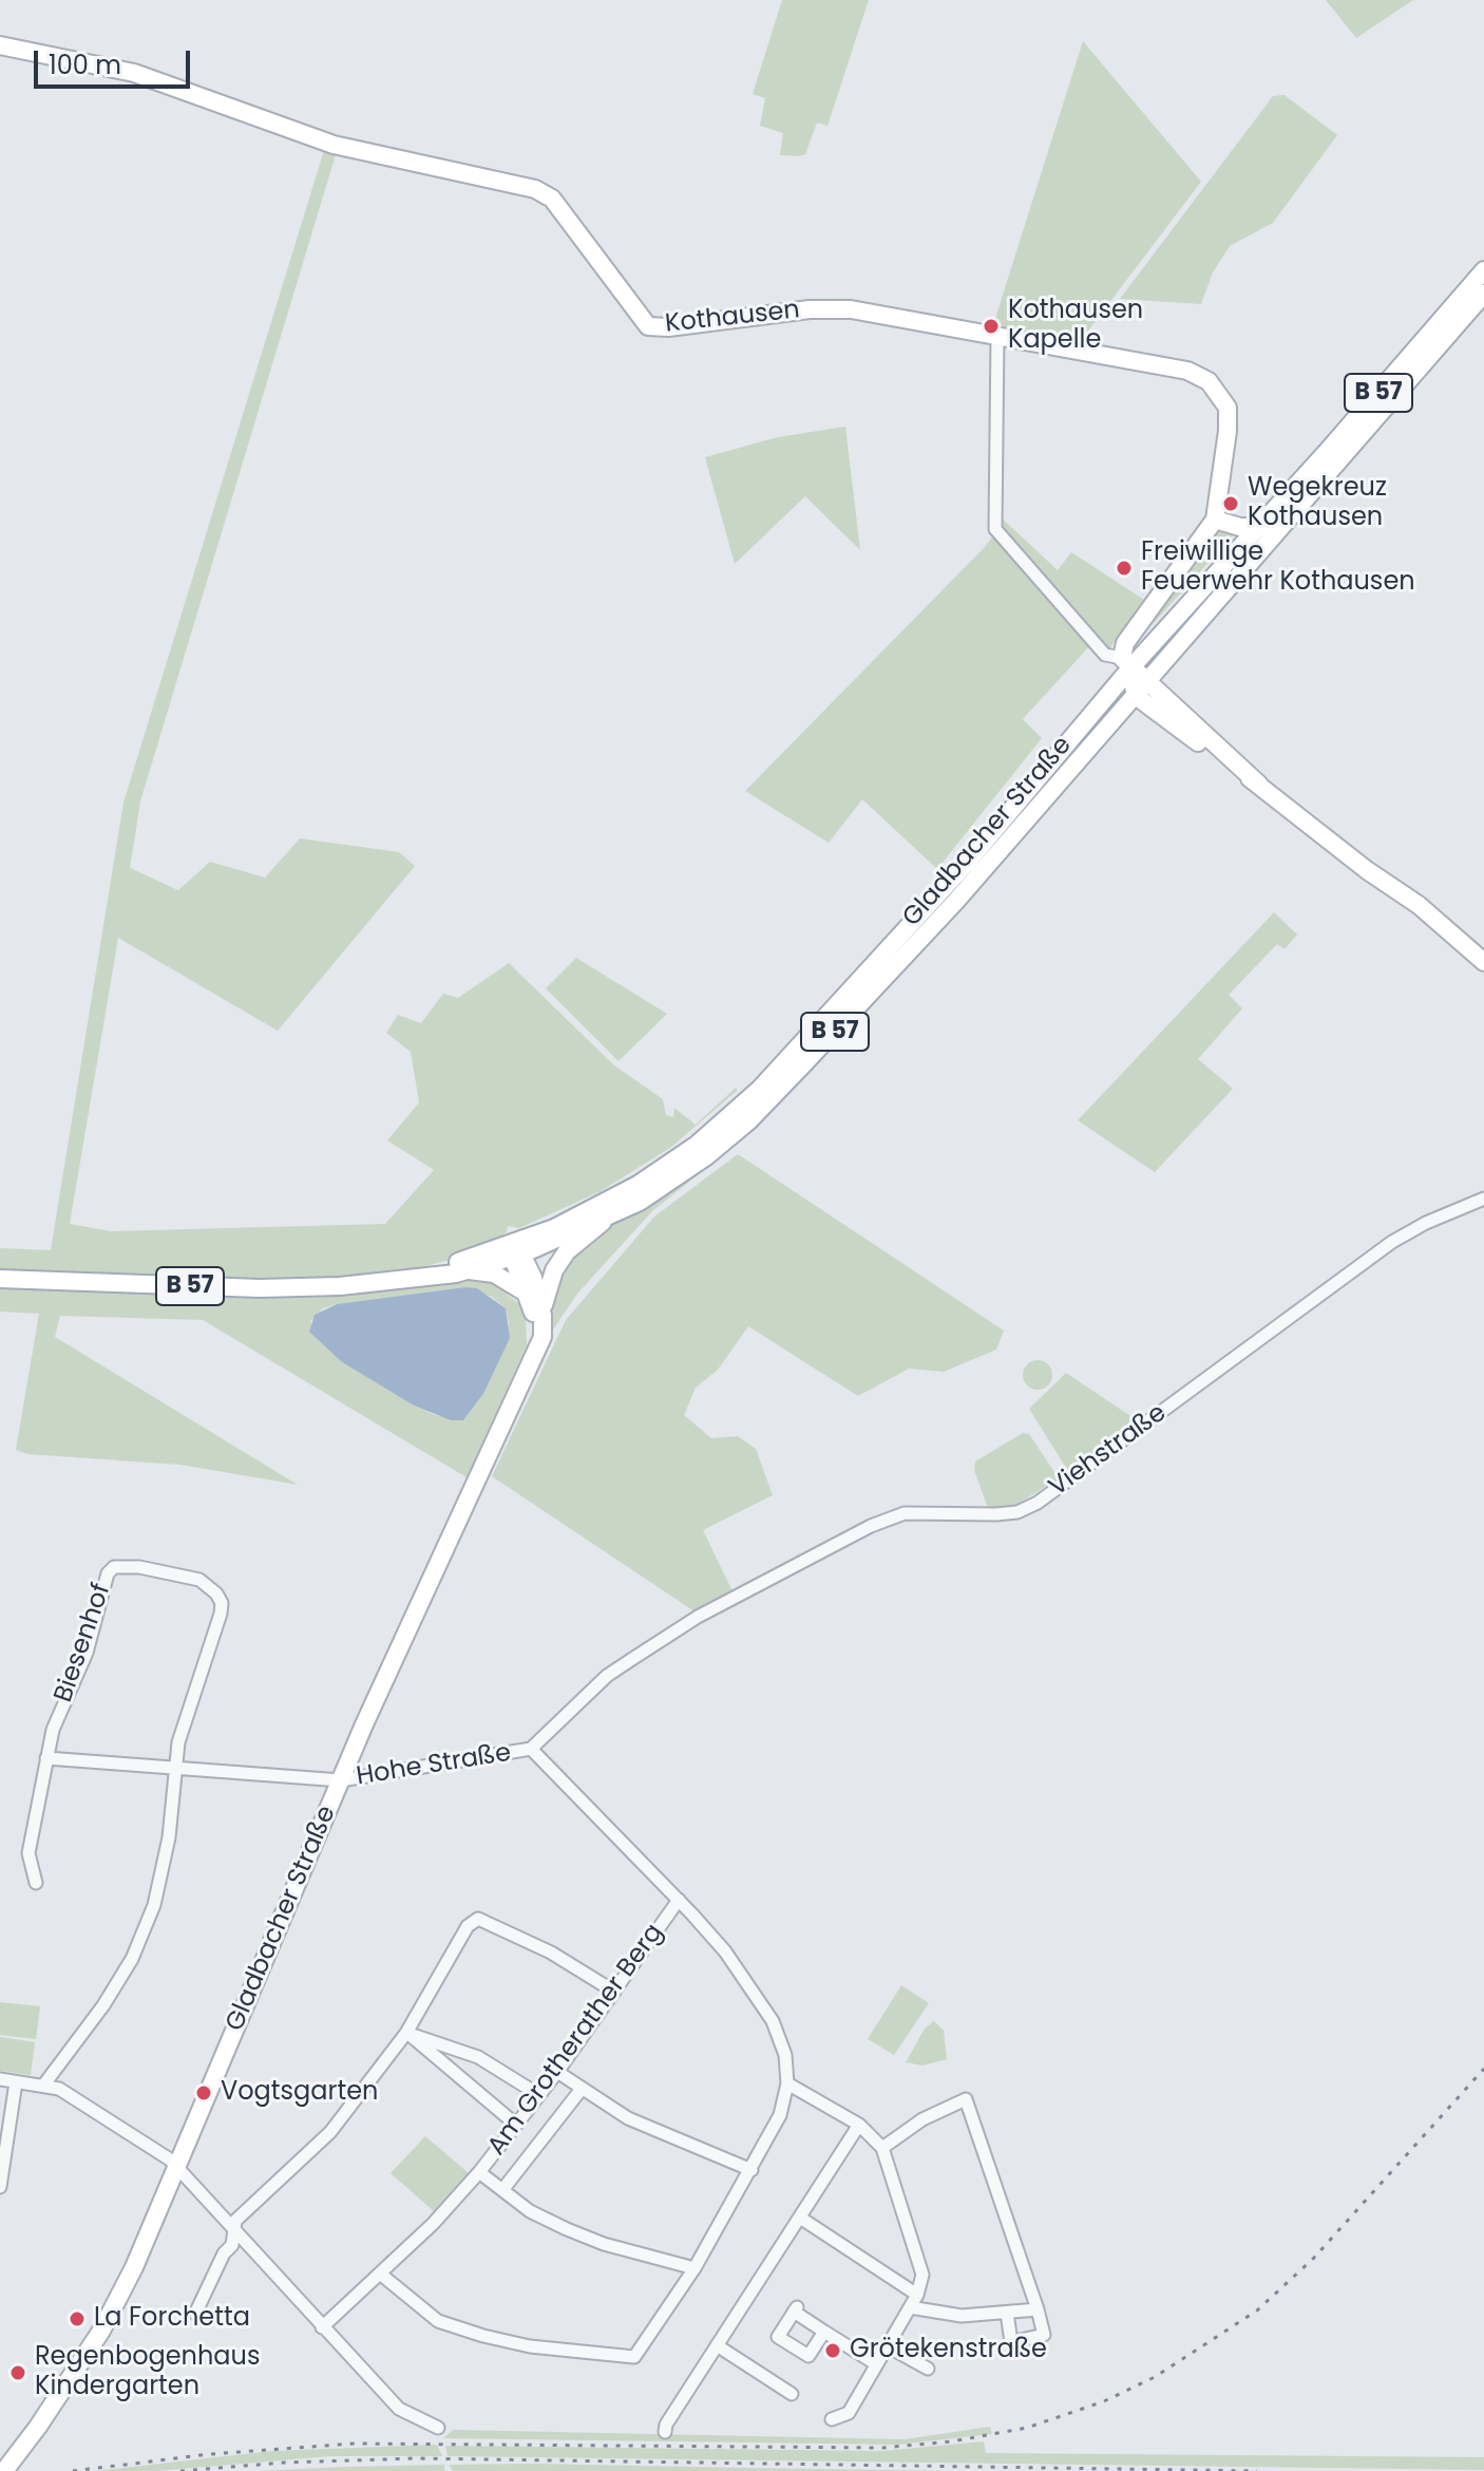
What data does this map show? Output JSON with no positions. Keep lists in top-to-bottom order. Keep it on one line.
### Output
{"streets":{"street":["Kothausen","B 57","Gladbacher Straße","Viehstraße","Biesenhof","Hohe Straße","Am Grotherather Berg"]},"crossings":[["Kothausen","Gladbacher Straße"],["B 57","Gladbacher Straße"],["Gladbacher Straße","Hohe Straße"],["Viehstraße","Hohe Straße"],["Biesenhof","Hohe Straße"],["Hohe Straße","Am Grotherather Berg"]],"places":["Kothausen Kapelle","Wegekreuz Kothausen","Freiwillige Feuerwehr Kothausen","Vogtsgarten","La Forchetta","Grötekenstraße","Regenbogenhaus Kindergarten"],"scale_bar":"100 m"}
